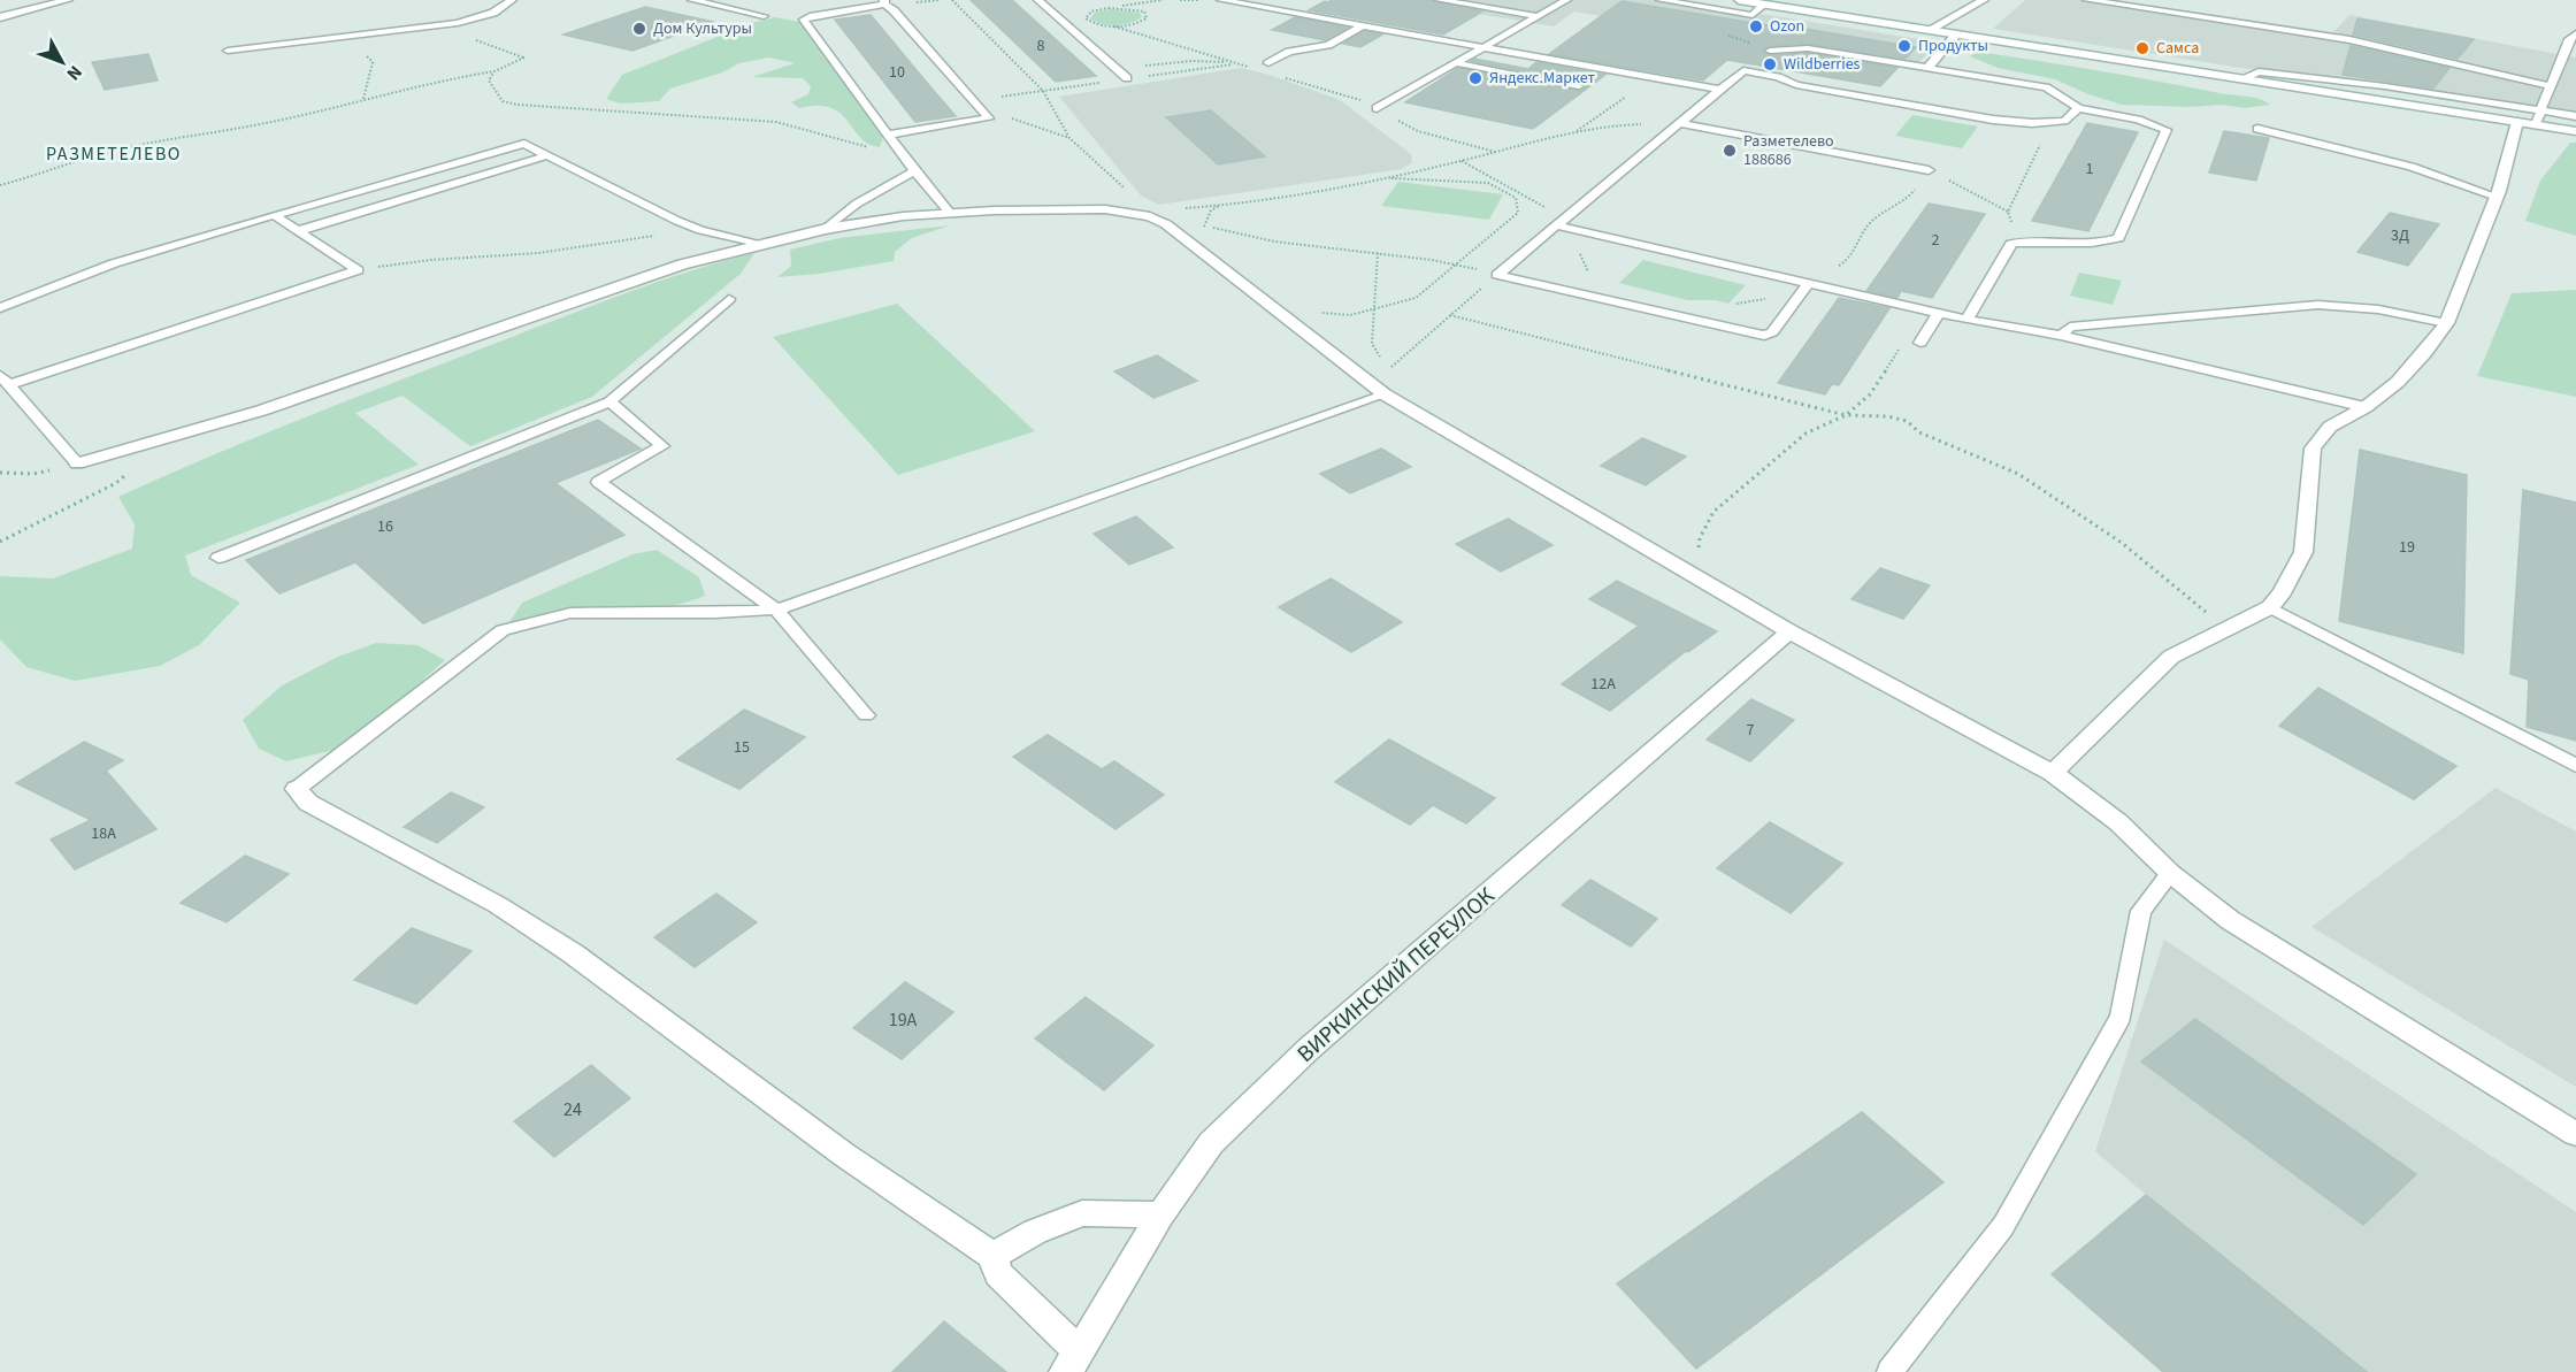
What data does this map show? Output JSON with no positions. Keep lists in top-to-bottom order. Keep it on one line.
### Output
{"streets":{"street":["ВИРКИНСКИЙ ПЕРЕУЛОК"]},"districts":["РАЗМЕТЕЛЕВО"],"places":["Ozon","Дом Культуры","Продукты","Самса","Wildberries","Яндекс.Маркет","Разметелево 188686"],"house_numbers":["8","10","1","3Д","2","16","19","12А","7","15","18А","19А","24"],"north":"bottom right"}
